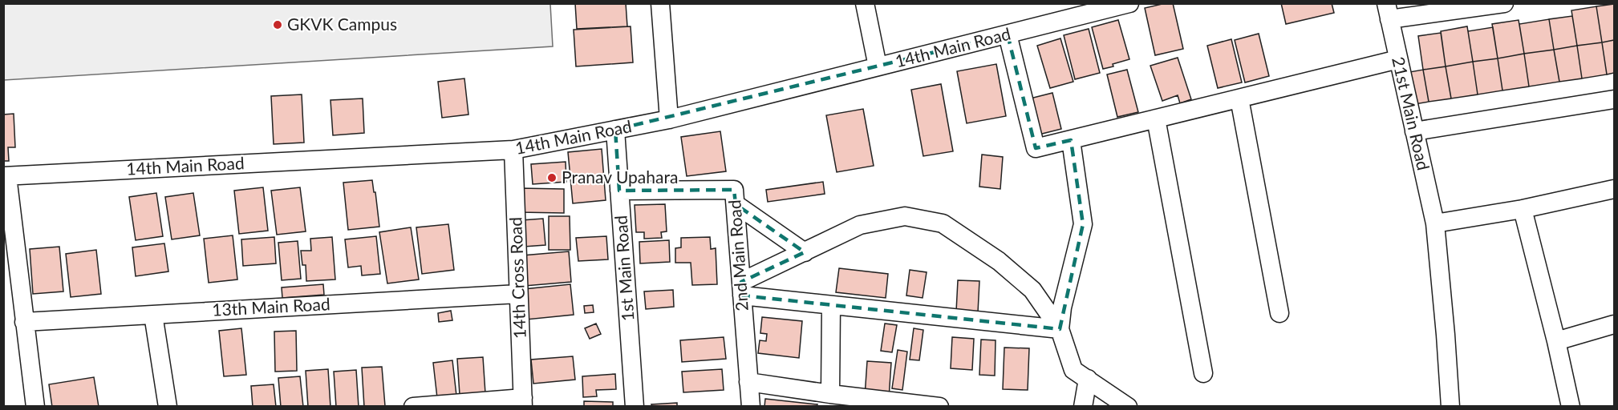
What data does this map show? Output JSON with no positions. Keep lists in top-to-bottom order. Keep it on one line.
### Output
{"streets":{"street":["14th Main Road","21st Main Road","2nd Main Road","1st Main Road","14th Cross Road","13th Main Road"]},"crossings":[["14th Main Road","1st Main Road"],["14th Main Road","14th Cross Road"],["2nd Main Road","1st Main Road"],["14th Cross Road","13th Main Road"]],"places":["GKVK Campus","Pranav Upahara"]}
